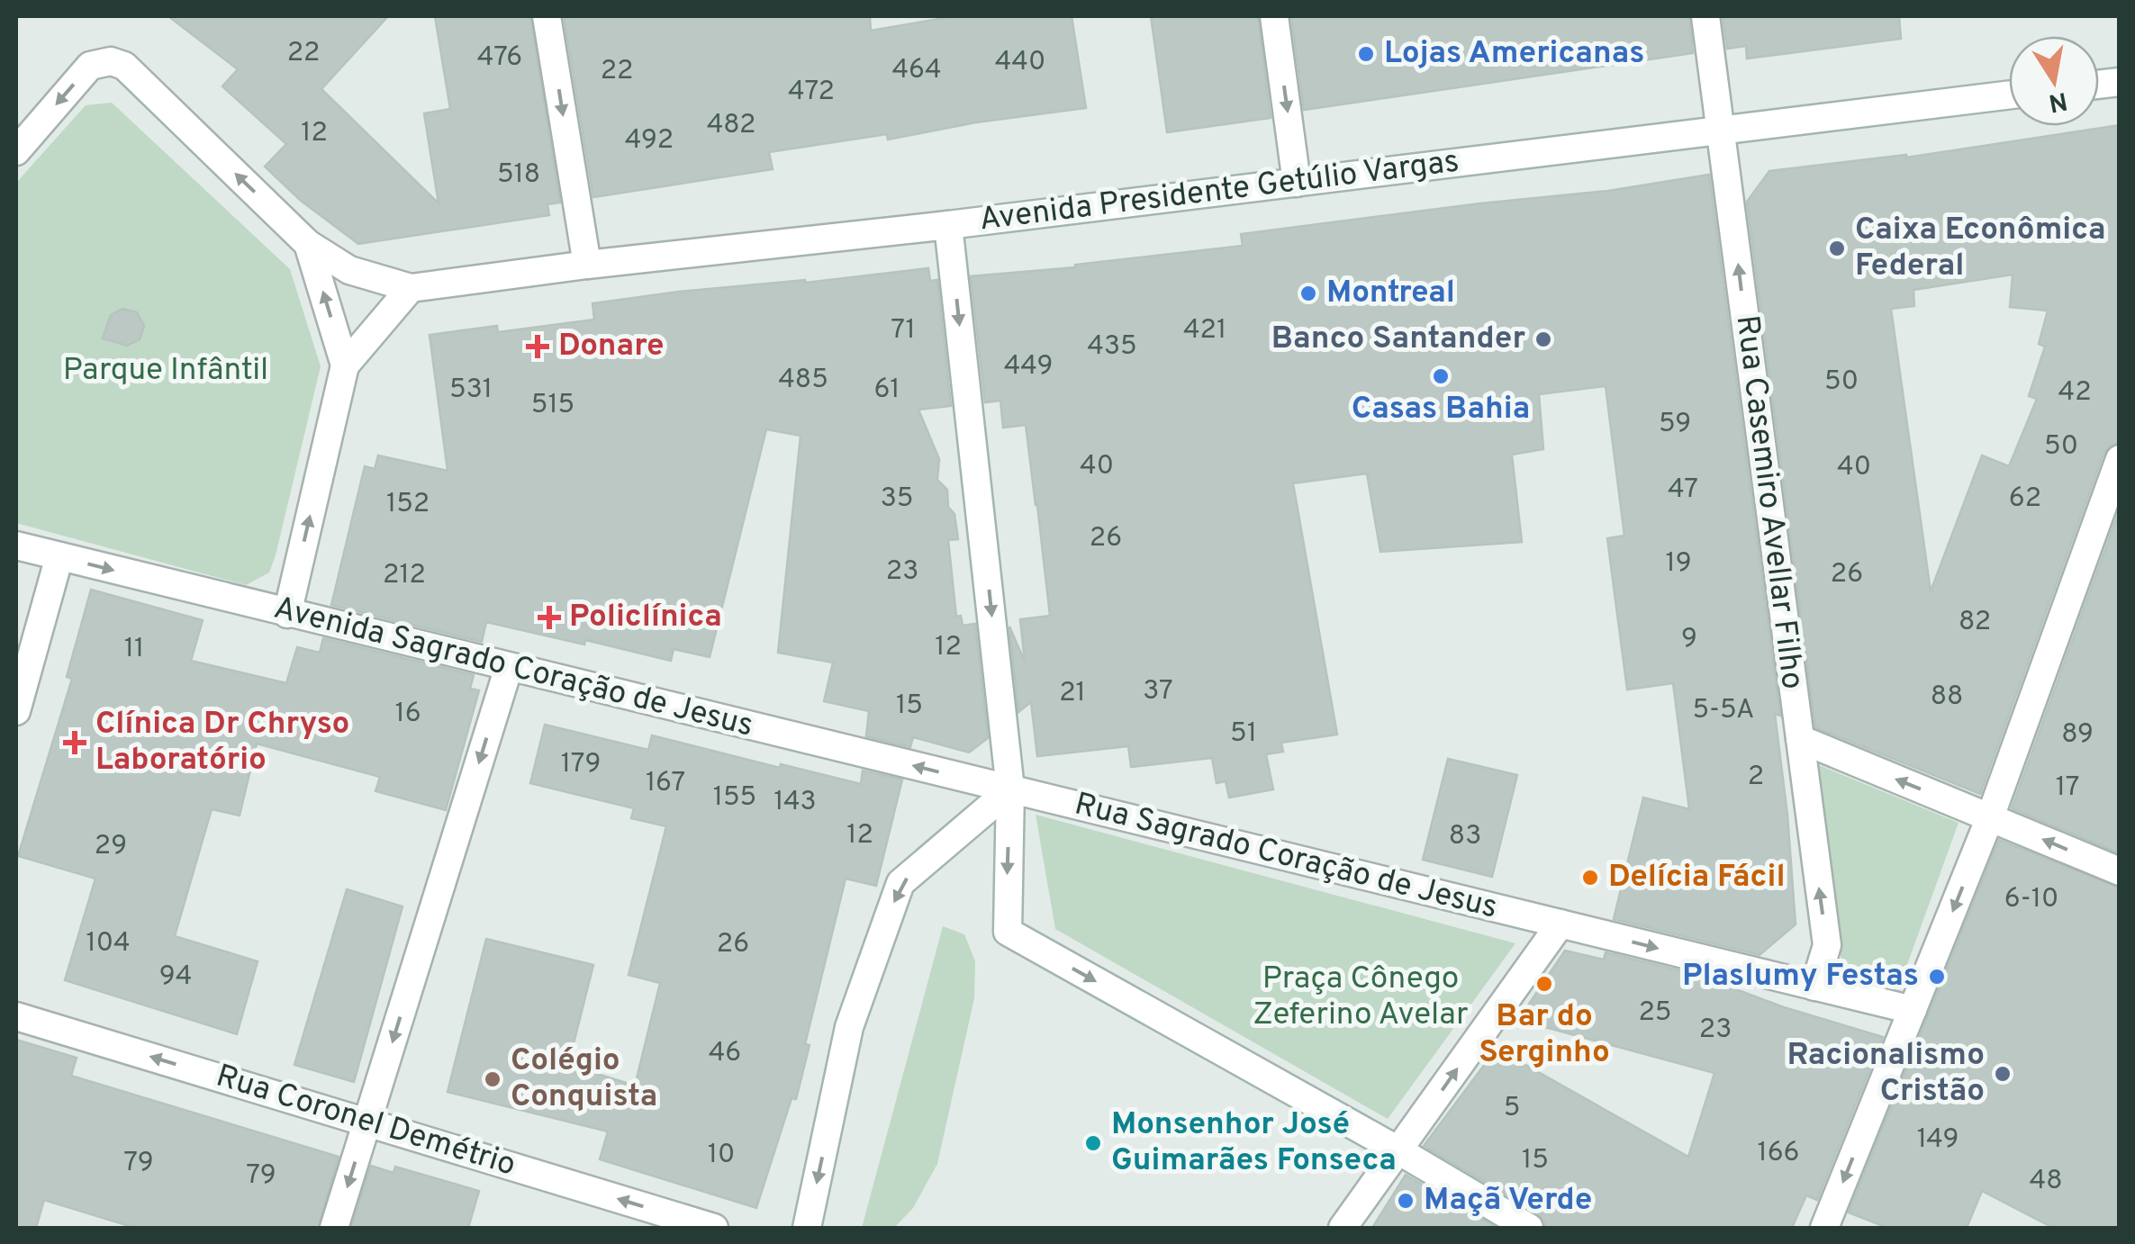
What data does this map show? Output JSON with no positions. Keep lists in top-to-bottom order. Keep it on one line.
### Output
{"streets":{"street":["Avenida Presidente Getúlio Vargas","Rua Casemiro Avellar Filho","Avenida Sagrado Coração de Jesus","Rua Sagrado Coração de Jesus","Rua Coronel Demétrio"]},"crossings":[["Avenida Presidente Getúlio Vargas","Rua Casemiro Avellar Filho"],["Avenida Sagrado Coração de Jesus","Rua Sagrado Coração de Jesus"]],"one_way":["Rua Casemiro Avellar Filho","Rua Coronel Demétrio"],"parks":["Parque Infântil","Praça Cônego Zeferino Avelar"],"places":{"other":["Lojas Americanas","Caixa Econômica Federal","Montreal","Banco Santander","Casas Bahia","Delícia Fácil","Plaslumy Festas","Bar do Serginho","Racionalismo Cristão","Colégio Conquista","Monsenhor José Guimarães Fonseca","Maçã Verde"],"health":["Donare","Policlínica","Clínica Dr Chryso Laboratório"]},"house_numbers":["22","476","440","464","22","472","482","12","492","518","71","421","435","449","485","50","531","61","42","515","59","50","40","40","47","35","62","152","26","19","23","26","212","82","9","12","11","37","21","88","15","5-5A","16","51","89","179","2","167","17","155","143","12","83","29","6-10","104","26","94","25","23","46","5","149","166","10","15","79","79","48"],"north":"bottom"}
